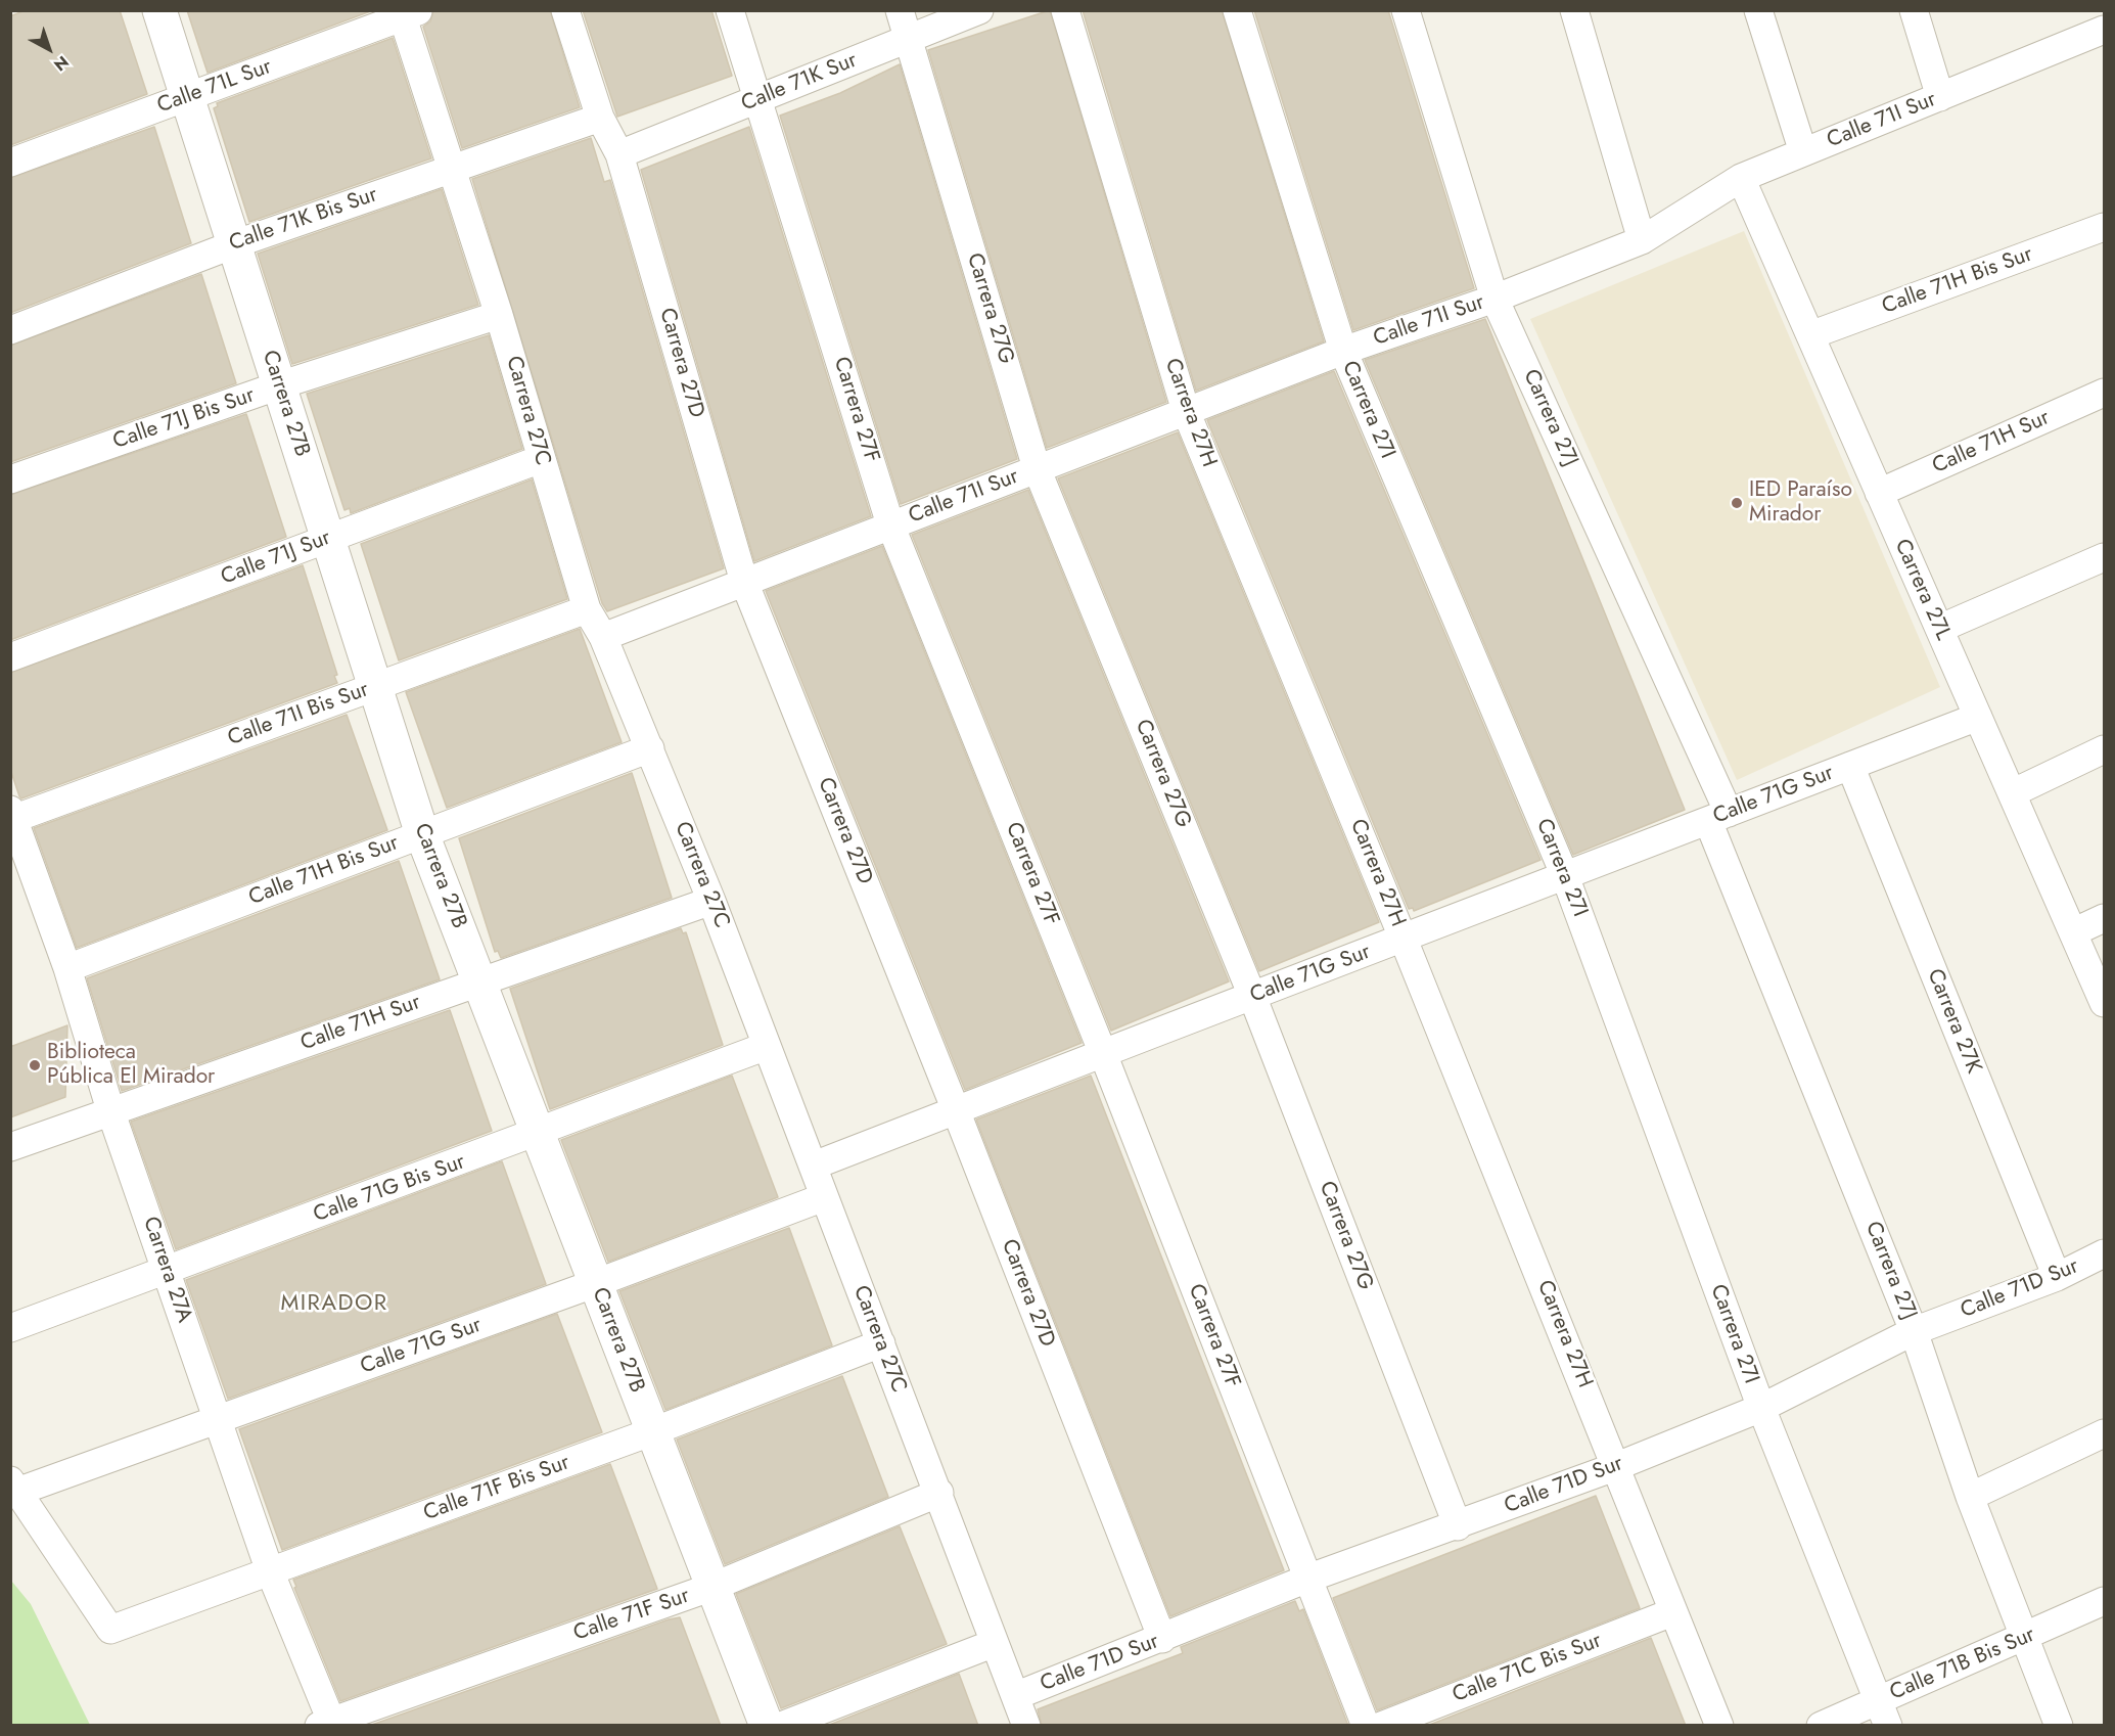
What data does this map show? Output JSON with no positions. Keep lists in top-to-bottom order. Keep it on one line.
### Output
{"streets":{"street":["Calle 71K Sur","Calle 71L Sur","Calle 71I Sur","Calle 71K Bis Sur","Calle 71H Bis Sur","Carrera 27G","Carrera 27D","Carrera 27B","Carrera 27F","Carrera 27I","Carrera 27C","Carrera 27H","Carrera 27J","Calle 71J Bis Sur","Calle 71H Sur","Calle 71J Sur","Carrera 27L","Calle 71I Bis Sur","Calle 71G Sur","Carrera 27K","Calle 71G Bis Sur","Carrera 27A","Calle 71D Sur","Calle 71F Bis Sur","Calle 71F Sur","Calle 71B Bis Sur","Calle 71C Bis Sur"]},"crossings":[["Calle 71K Sur","Carrera 27G"],["Calle 71K Sur","Carrera 27D"],["Calle 71K Sur","Carrera 27F"],["Calle 71L Sur","Carrera 27B"],["Calle 71L Sur","Carrera 27C"],["Calle 71I Sur","Carrera 27G"],["Calle 71I Sur","Carrera 27D"],["Calle 71I Sur","Carrera 27F"],["Calle 71I Sur","Carrera 27I"],["Calle 71I Sur","Carrera 27C"],["Calle 71I Sur","Carrera 27H"],["Calle 71I Sur","Carrera 27J"],["Calle 71I Sur","Carrera 27L"],["Calle 71K Bis Sur","Carrera 27D"],["Calle 71K Bis Sur","Carrera 27B"],["Calle 71K Bis Sur","Carrera 27C"],["Calle 71H Bis Sur","Carrera 27B"],["Calle 71H Bis Sur","Carrera 27C"],["Calle 71H Bis Sur","Carrera 27L"],["Calle 71H Bis Sur","Carrera 27A"],["Carrera 27G","Calle 71G Sur"],["Carrera 27G","Calle 71D Sur"],["Carrera 27D","Calle 71G Sur"],["Carrera 27D","Calle 71D Sur"],["Carrera 27B","Calle 71J Bis Sur"],["Carrera 27B","Calle 71H Sur"],["Carrera 27B","Calle 71J Sur"],["Carrera 27B","Calle 71I Bis Sur"],["Carrera 27B","Calle 71G Sur"],["Carrera 27B","Calle 71G Bis Sur"],["Carrera 27B","Calle 71F Bis Sur"],["Carrera 27B","Calle 71F Sur"],["Carrera 27F","Calle 71G Sur"],["Carrera 27F","Calle 71D Sur"],["Carrera 27I","Calle 71G Sur"],["Carrera 27I","Calle 71D Sur"],["Carrera 27I","Calle 71B Bis Sur"],["Carrera 27C","Calle 71J Bis Sur"],["Carrera 27C","Calle 71H Sur"],["Carrera 27C","Calle 71J Sur"],["Carrera 27C","Calle 71I Bis Sur"],["Carrera 27C","Calle 71G Sur"],["Carrera 27C","Calle 71G Bis Sur"],["Carrera 27C","Calle 71D Sur"],["Carrera 27C","Calle 71F Bis Sur"],["Carrera 27C","Calle 71F Sur"],["Carrera 27H","Calle 71G Sur"],["Carrera 27H","Calle 71D Sur"],["Carrera 27H","Calle 71C Bis Sur"],["Carrera 27J","Calle 71G Sur"],["Carrera 27J","Calle 71D Sur"],["Carrera 27J","Calle 71B Bis Sur"],["Calle 71H Sur","Carrera 27L"],["Calle 71H Sur","Carrera 27A"],["Carrera 27L","Calle 71G Sur"],["Calle 71I Bis Sur","Carrera 27A"],["Calle 71G Sur","Carrera 27K"],["Calle 71G Sur","Carrera 27A"],["Calle 71G Sur","Calle 71F Bis Sur"],["Carrera 27K","Calle 71D Sur"],["Calle 71G Bis Sur","Carrera 27A"],["Carrera 27A","Calle 71F Bis Sur"],["Carrera 27A","Calle 71F Sur"]],"districts":["MIRADOR"],"places":["IED Paraíso Mirador","Biblioteca Pública El Mirador"],"north":"bottom right"}
